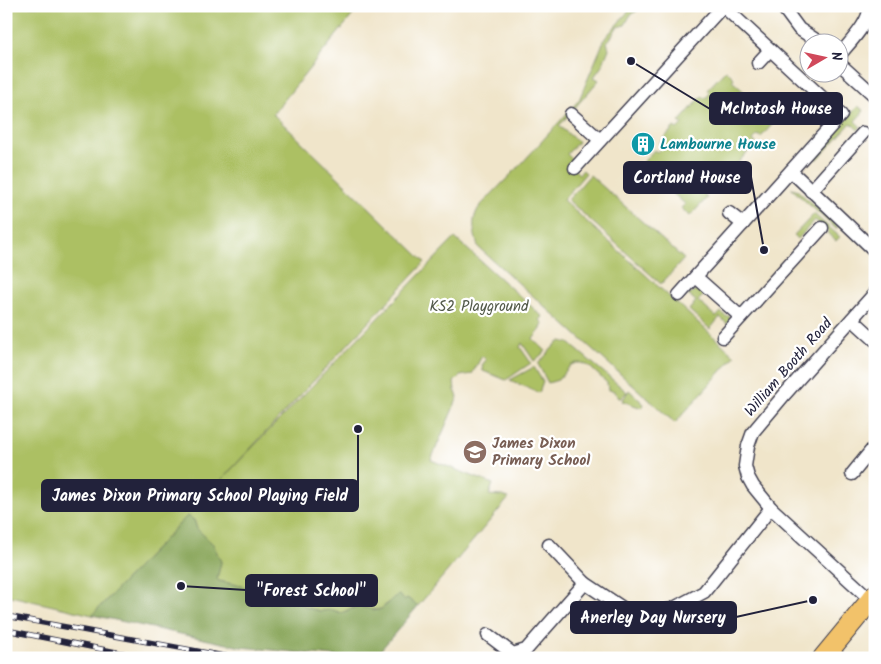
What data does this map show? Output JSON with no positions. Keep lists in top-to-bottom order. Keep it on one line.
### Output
{"streets":{"street":["William Booth Road"]},"parks":["KS2 Playground"],"places":{"other":["McIntosh House","Cortland House","James Dixon Primary School Playing Field","\"Forest School\"","Anerley Day Nursery"],"building":["Lambourne House"],"school or university":["James Dixon Primary School"]},"north":"right"}
